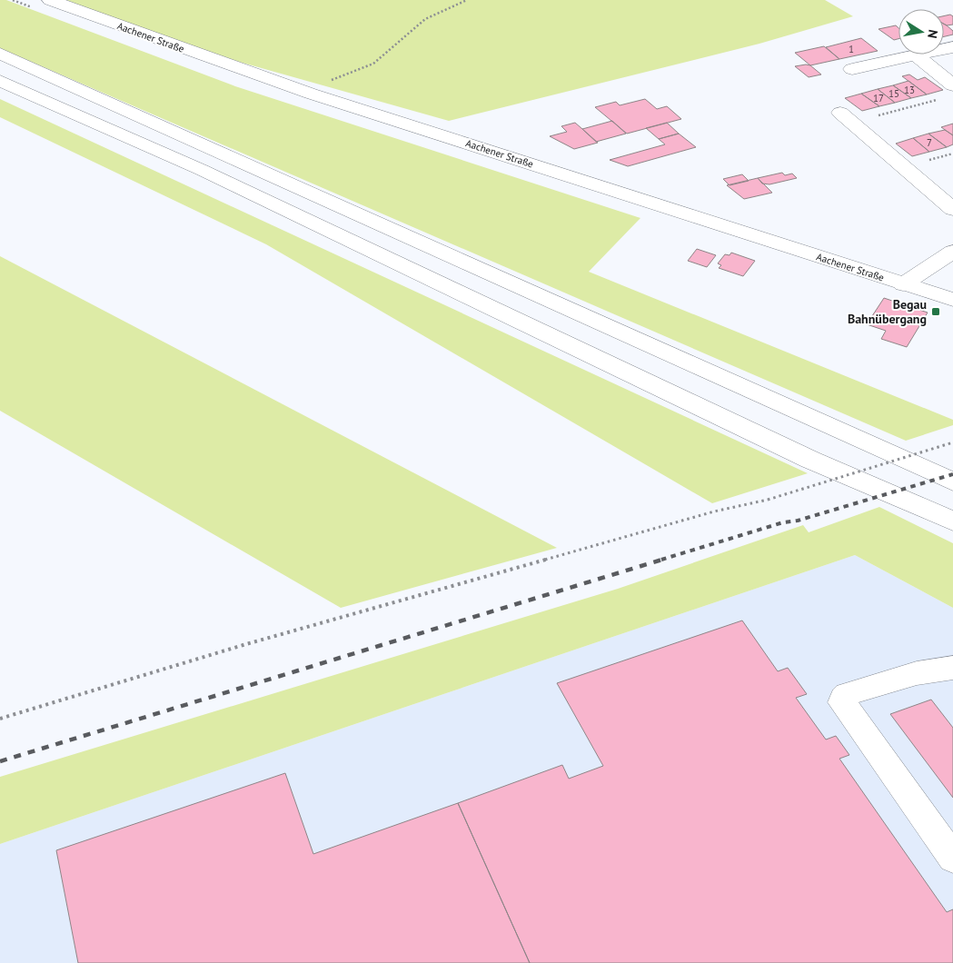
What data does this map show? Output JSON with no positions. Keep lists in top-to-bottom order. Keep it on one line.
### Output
{"streets":{"main road":["Aachener Straße"]},"places":{"transit":["Begau Bahnübergang"]},"house_numbers":["1","13","15","17","7"],"north":"right"}
